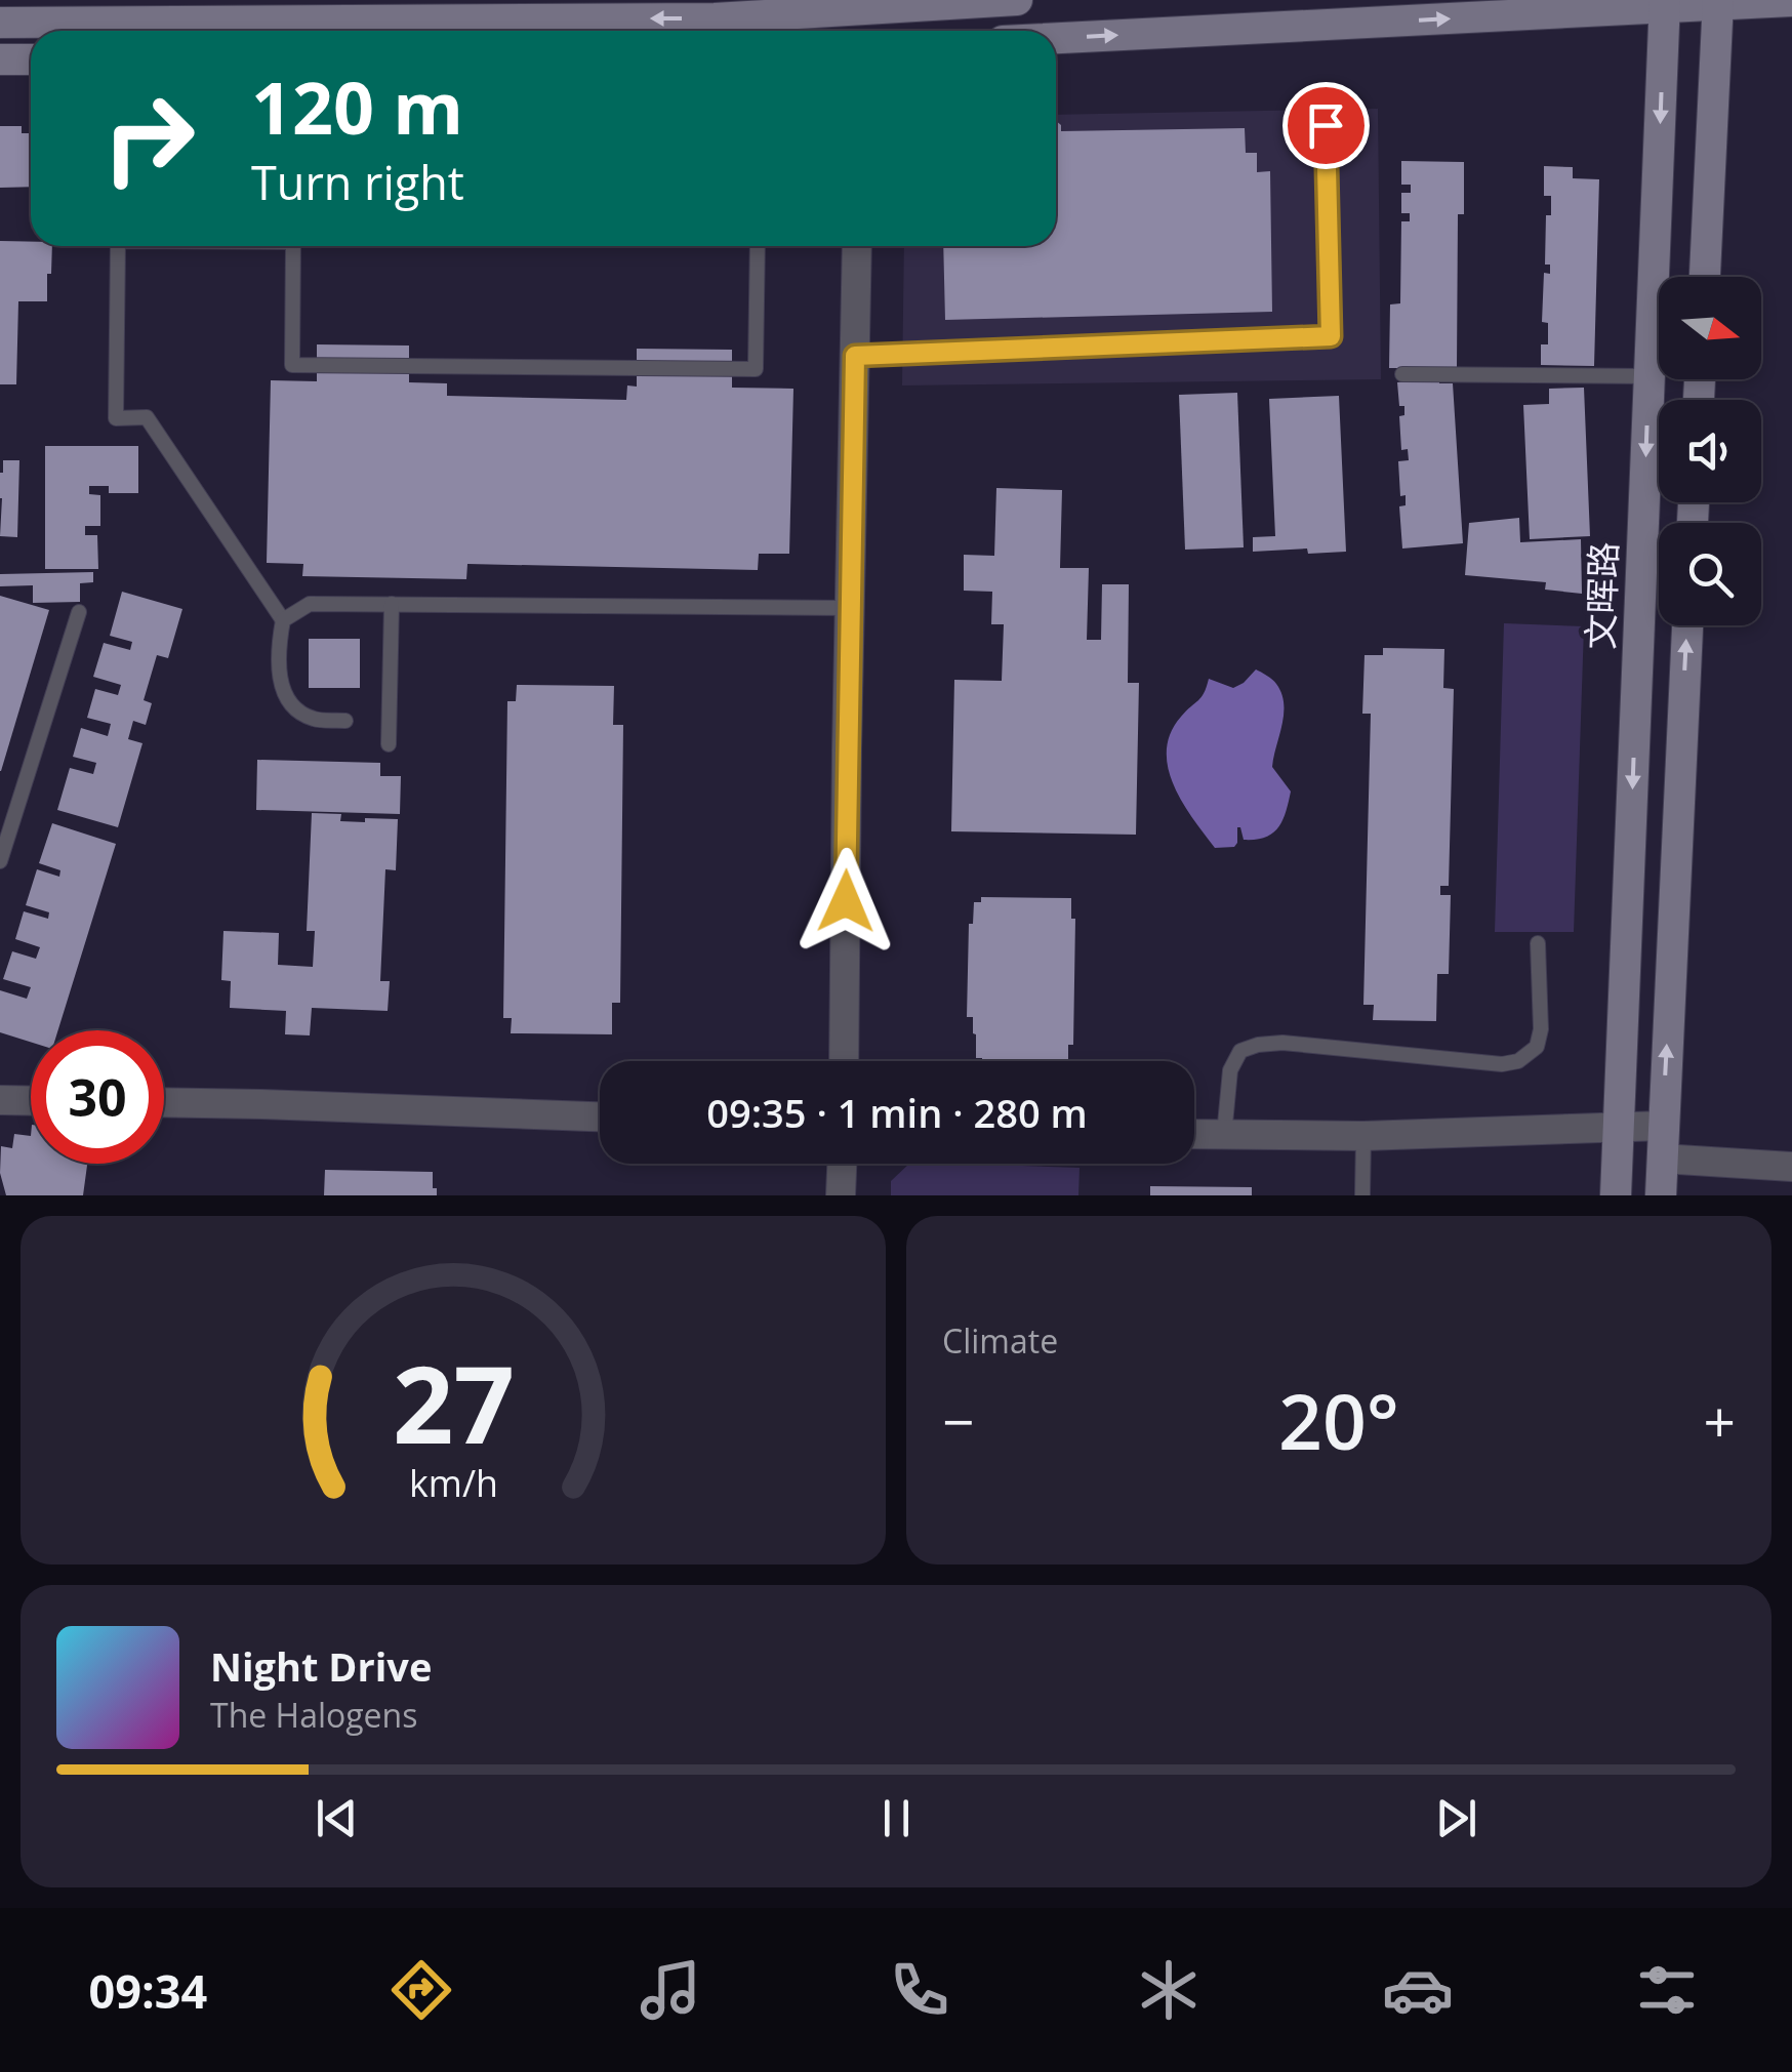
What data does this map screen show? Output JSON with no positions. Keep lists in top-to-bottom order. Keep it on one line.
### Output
{"streets":{"main road":["文晖路"]},"north":"right","page":{"turn":["120 m","Turn right"],"limit":"30","trip":"09:35 · 1 min · 280 m","tile":"Climate","heat":["−","20°","+"],"song":["Night Drive","The Halogens"],"tabs":"09:34","gauge":["27","km/h"]}}
